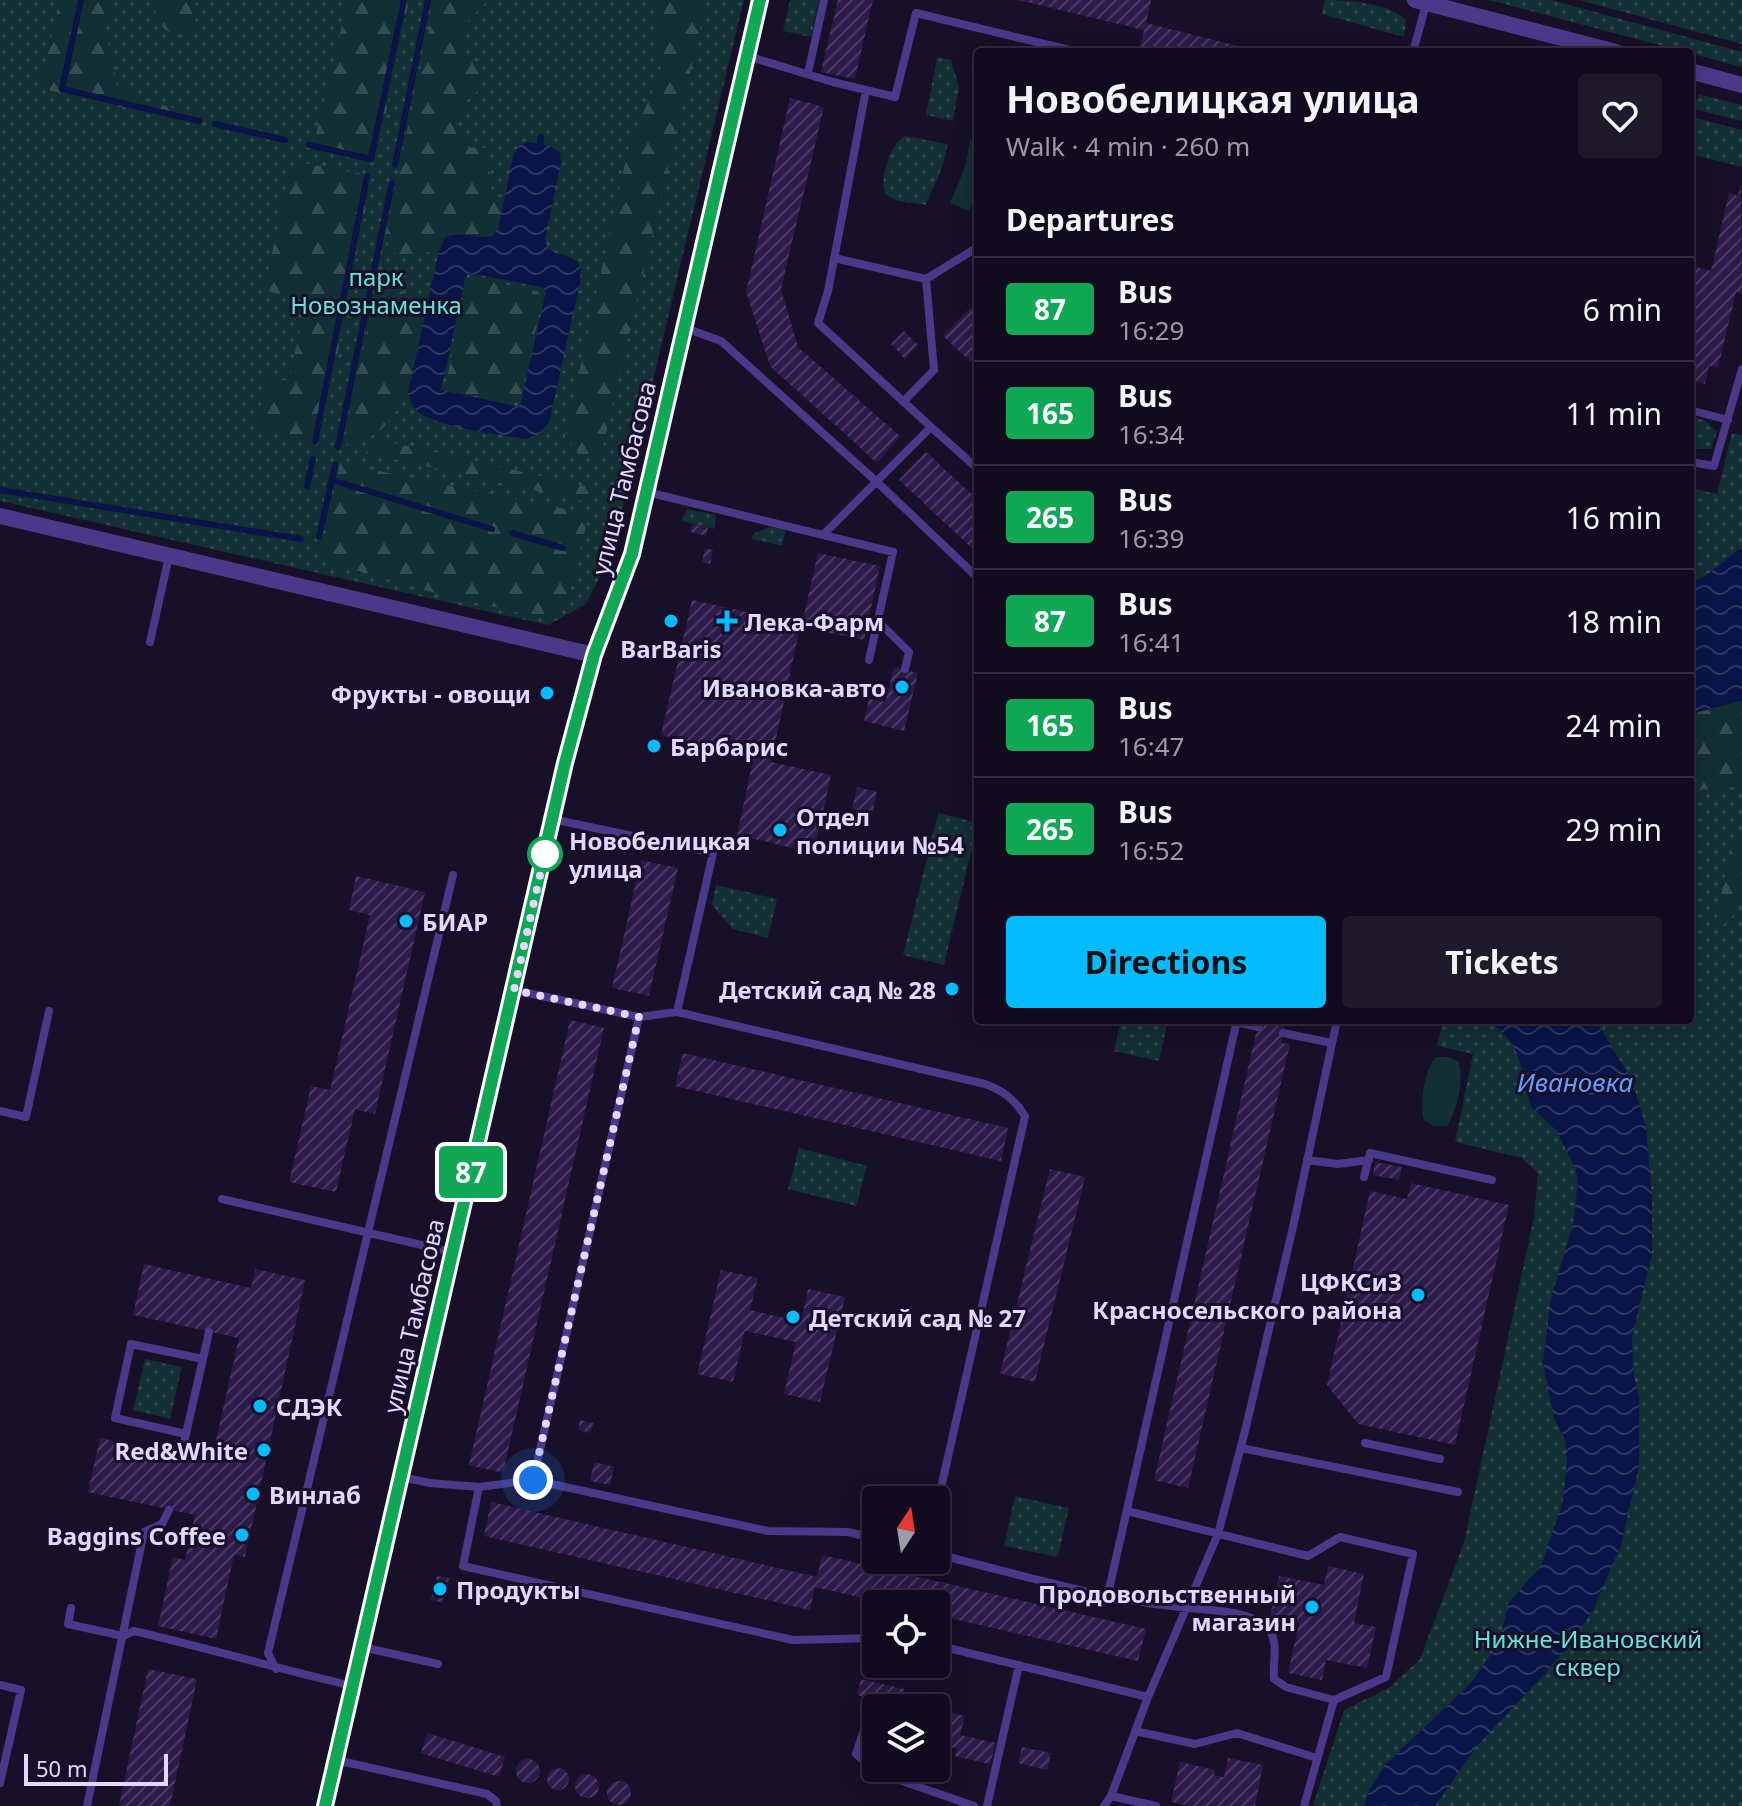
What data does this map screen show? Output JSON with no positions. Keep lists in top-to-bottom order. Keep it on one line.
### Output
{"streets":{"street":["улица Тамбасова"]},"water":["Ивановка"],"parks":["парк Новознаменка","Нижне-Ивановский сквер"],"places":{"other":["BarBaris","Ивановка-авто","Фрукты - овощи","Барбарис","Отдел полиции №54","Новобелицкая улица","БИАР","Детский сад № 28","ЦФКСиЗ Красносельского района","Детский сад № 27","СДЭК","Red&White","Винлаб","Baggins Coffee","Продукты","Продовольственный магазин"],"health":["Лека-Фарм"]},"lines":["bus line 87"],"scale_bar":"50 m","north":"top","page":{"on_map":"87","heading":[["Новобелицкая улица","Walk · 4 min · 260 m"],"Departures"],"list":[{"mark":"87","name":"Bus","note":"16:29","value":"6 min"},{"mark":"165","name":"Bus","note":"16:34","value":"11 min"},{"mark":"265","name":"Bus","note":"16:39","value":"16 min"},{"mark":"87","name":"Bus","note":"16:41","value":"18 min"},{"mark":"165","name":"Bus","note":"16:47","value":"24 min"},{"mark":"265","name":"Bus","note":"16:52","value":"29 min"}],"buttons":["Directions","Tickets"],"scale":"50 m"}}
